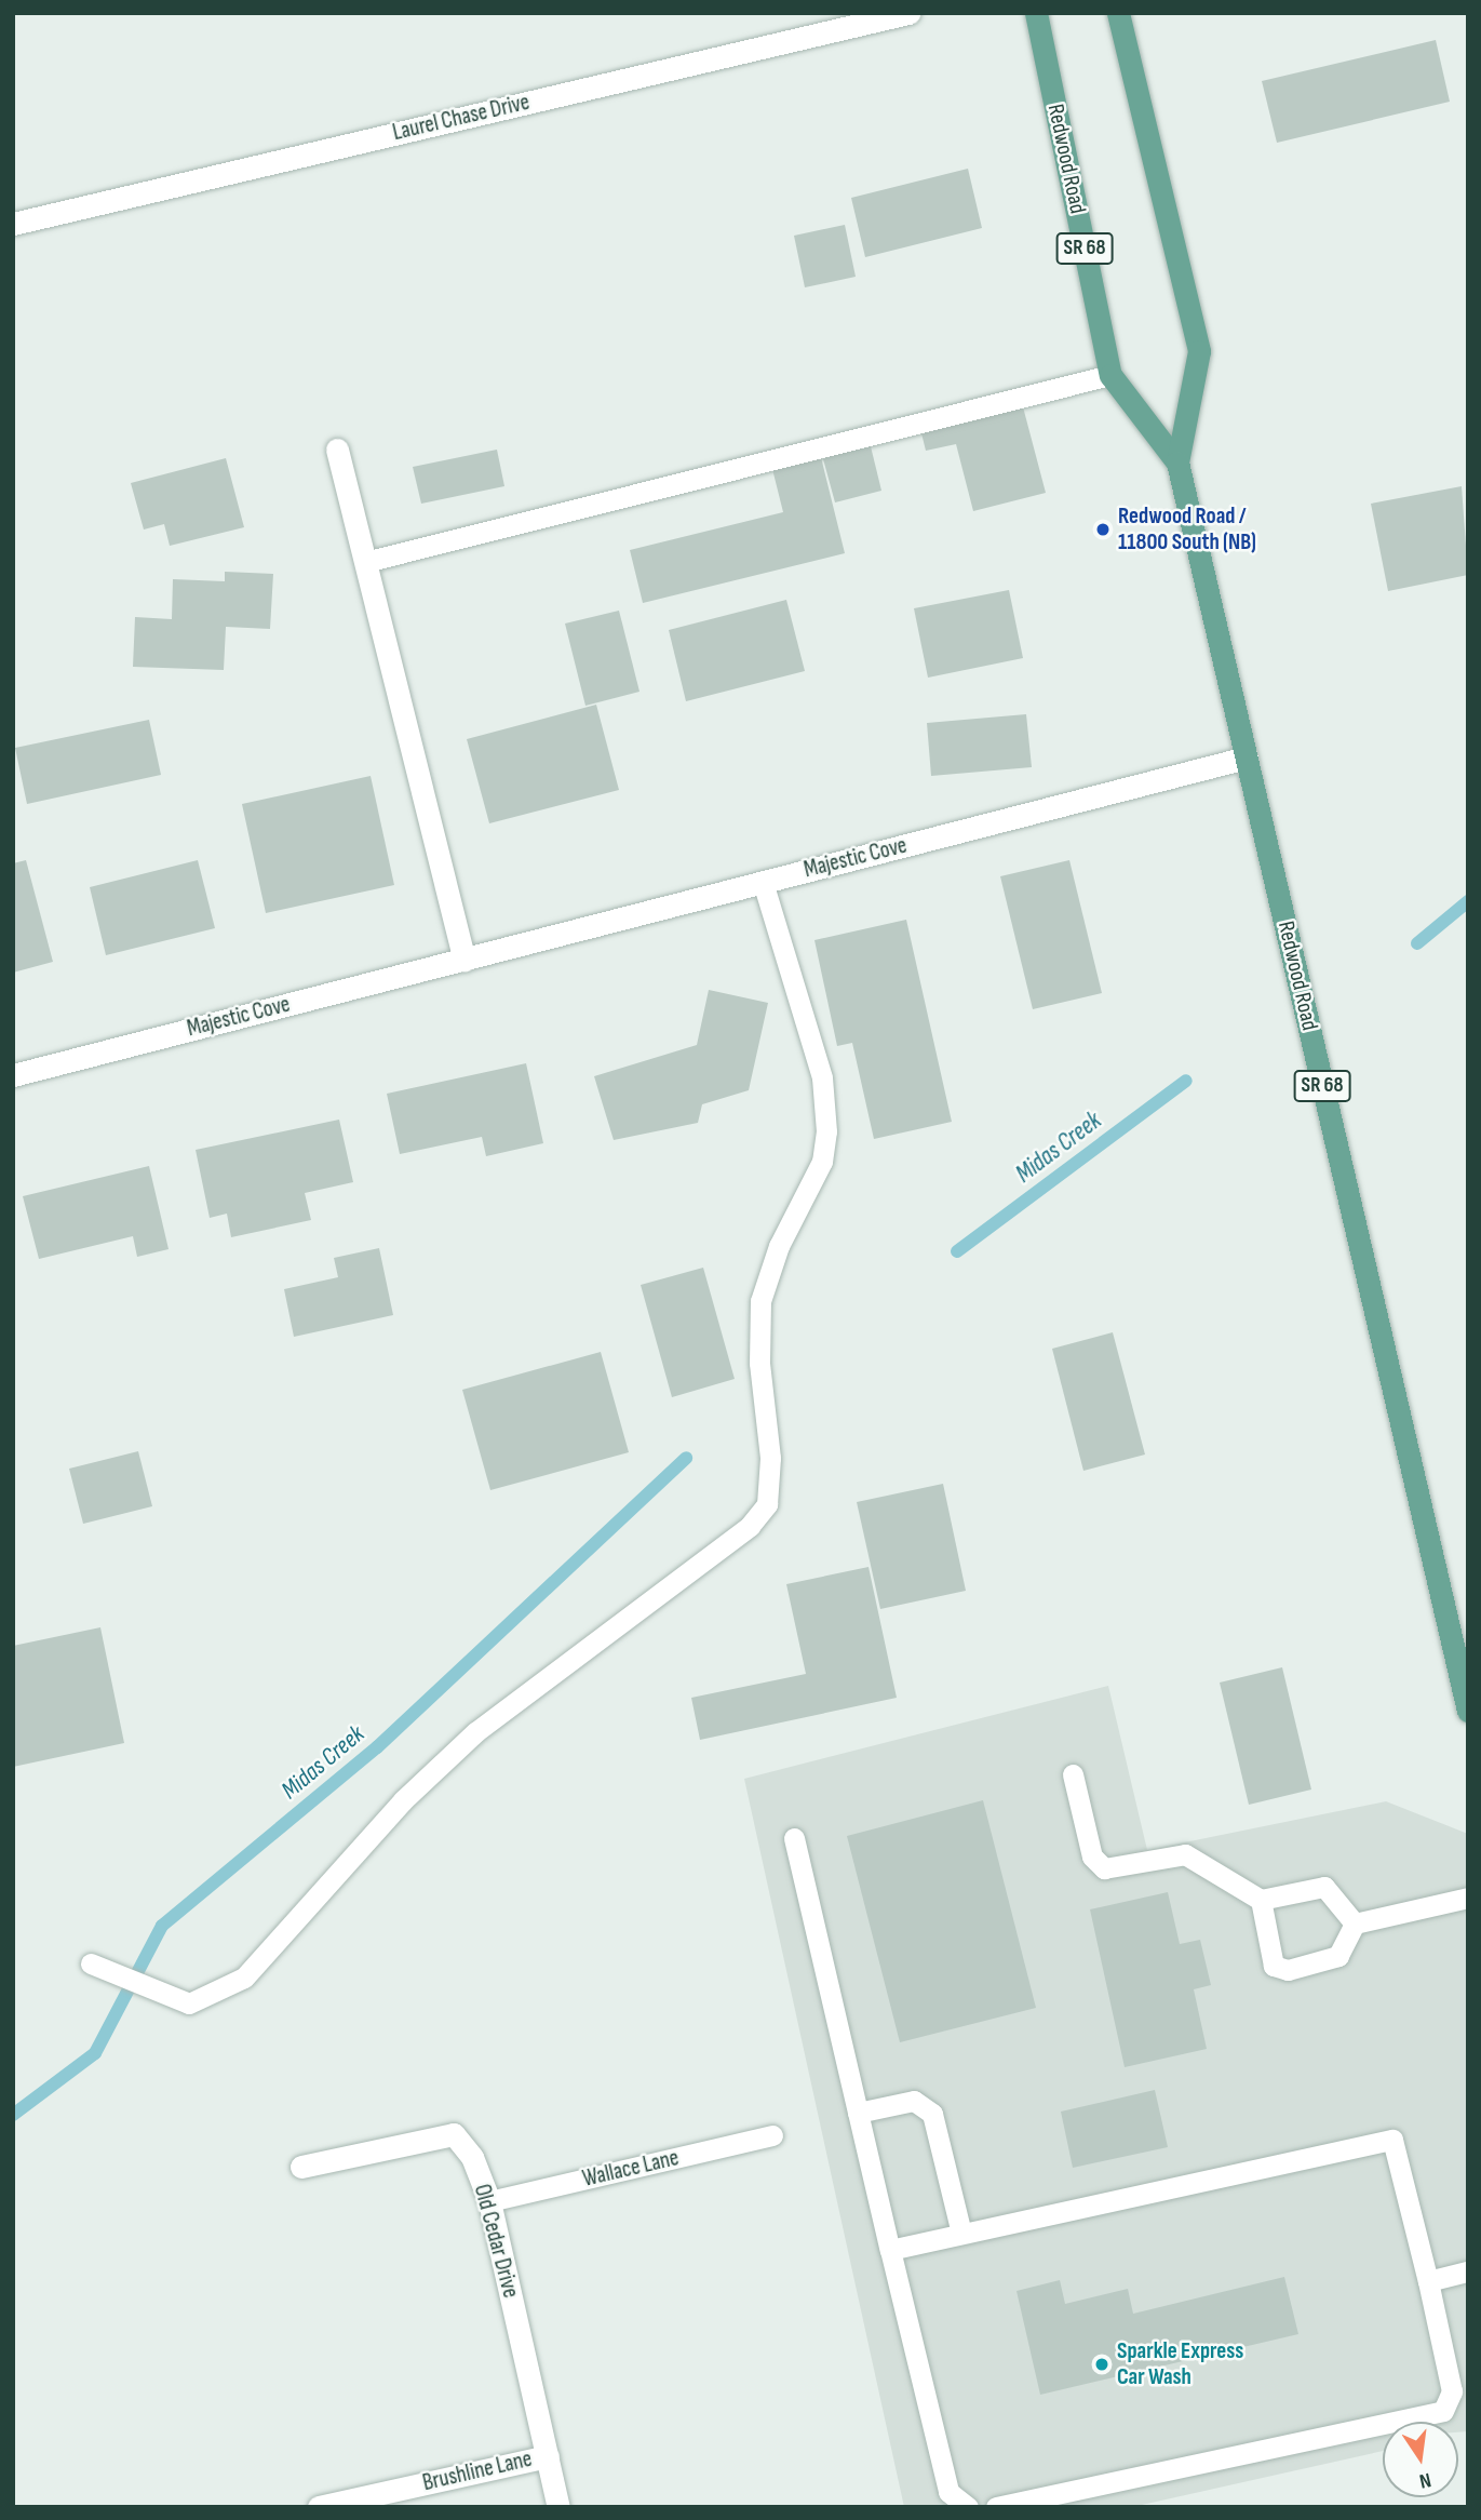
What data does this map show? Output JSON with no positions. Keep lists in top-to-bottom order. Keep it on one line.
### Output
{"streets":{"main road":["Redwood Road","SR 68"],"street":["Laurel Chase Drive","Majestic Cove","Old Cedar Drive","Brushline Lane"],"lane":["Wallace Lane"]},"crossings":[["Redwood Road","Majestic Cove"],["Wallace Lane","Old Cedar Drive"],["Old Cedar Drive","Brushline Lane"]],"water":["Midas Creek"],"places":["Redwood Road / 11800 South (NB)","Sparkle Express Car Wash"],"north":"bottom"}
